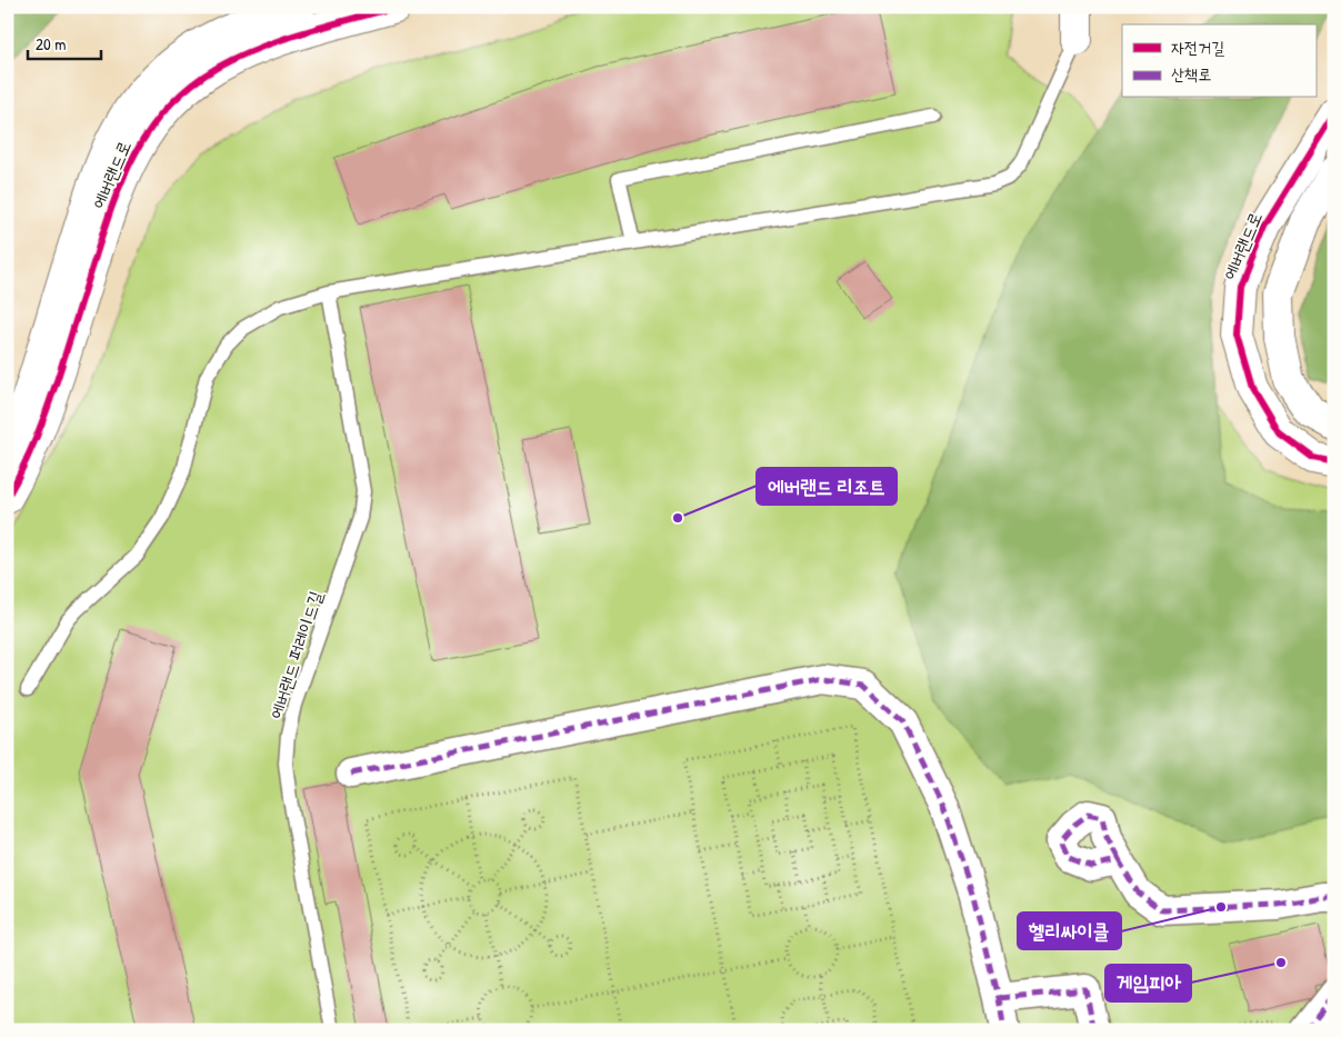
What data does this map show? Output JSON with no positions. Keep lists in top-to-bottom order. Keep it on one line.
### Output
{"streets":{"street":["에버랜드로"],"lane":["에버랜드 퍼레이드길"]},"places":["에버랜드 리조트","헬리싸이클","게임피아"],"legend":["자전거길","산책로"],"scale_bar":"20 m"}
